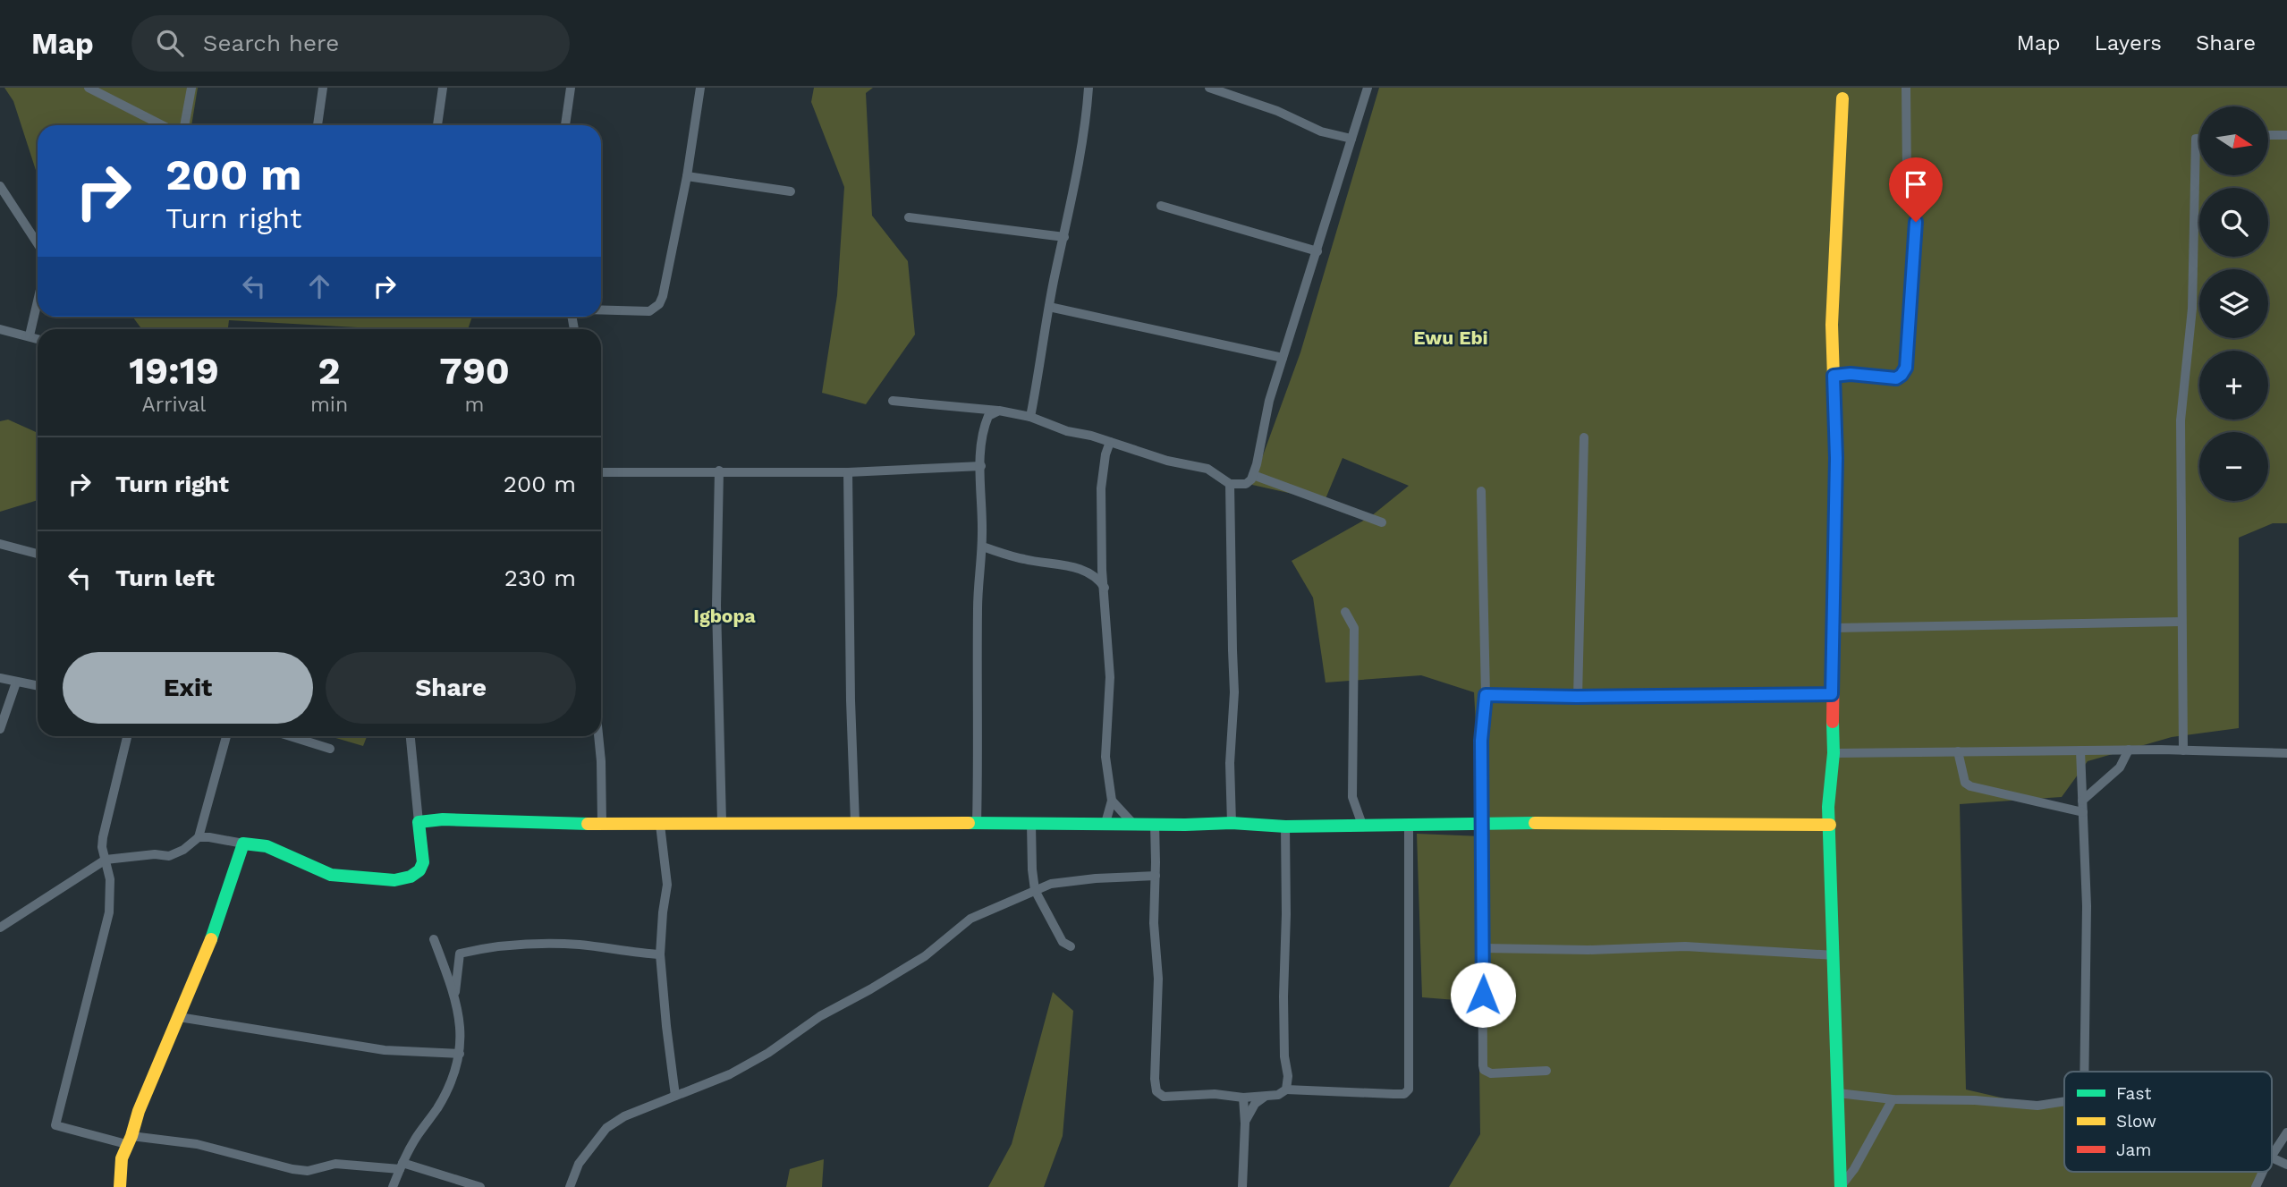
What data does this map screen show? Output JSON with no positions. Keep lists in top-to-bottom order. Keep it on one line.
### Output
{"districts":["Ewu Ebi","Igbopa"],"legend":["Fast","Slow","Jam"],"north":"right","page":{"header":"Map","search":"Search here","nav":["Map","Layers","Share"],"map_buttons":["+","−"],"turn":["200 m","Turn right"],"eta":["19:19","Arrival","2","min","790","m"],"list":[{"name":"Turn right","value":"200 m"},{"name":"Turn left","value":"230 m"}],"buttons":["Exit","Share"]}}
